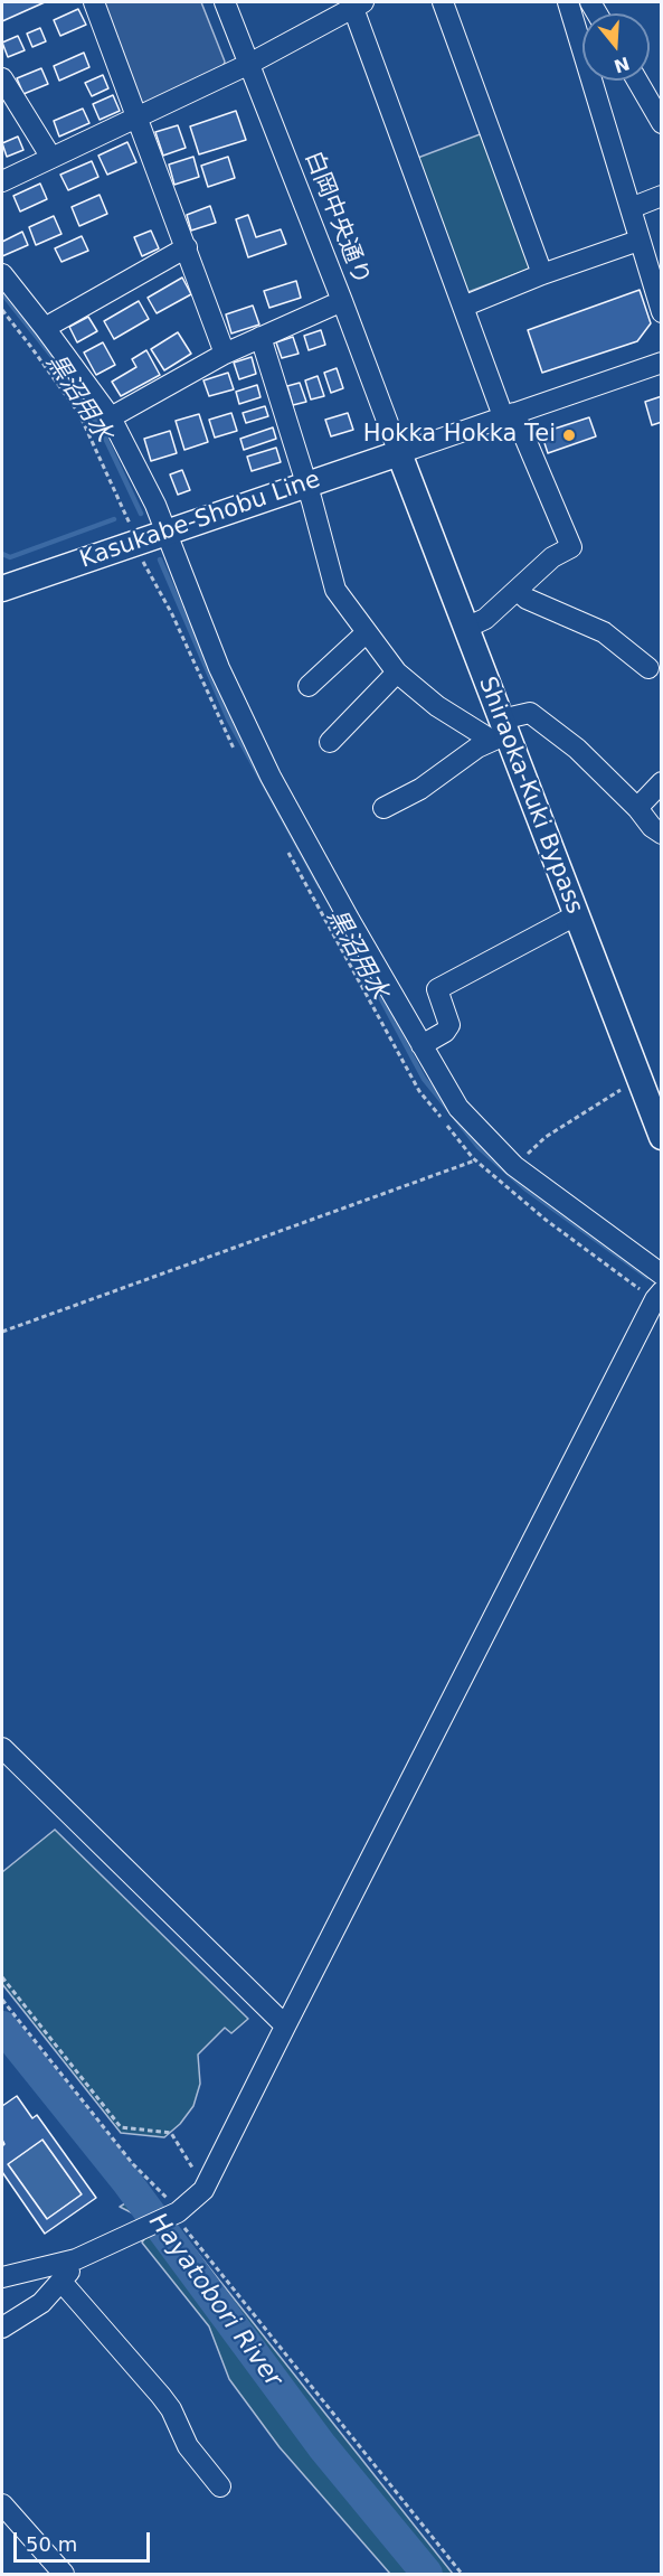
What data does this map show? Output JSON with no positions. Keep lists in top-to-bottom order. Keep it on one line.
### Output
{"streets":{"main road":["Kasukabe-Shobu Line","Shiraoka-Kuki Bypass"],"street":["白岡中央通り"]},"crossings":[["白岡中央通り","Kasukabe-Shobu Line"],["白岡中央通り","Shiraoka-Kuki Bypass"],["Kasukabe-Shobu Line","Shiraoka-Kuki Bypass"]],"water":["黒沼用水","Hayatobori River"],"places":["Hokka Hokka Tei"],"scale_bar":"50 m","north":"bottom"}
